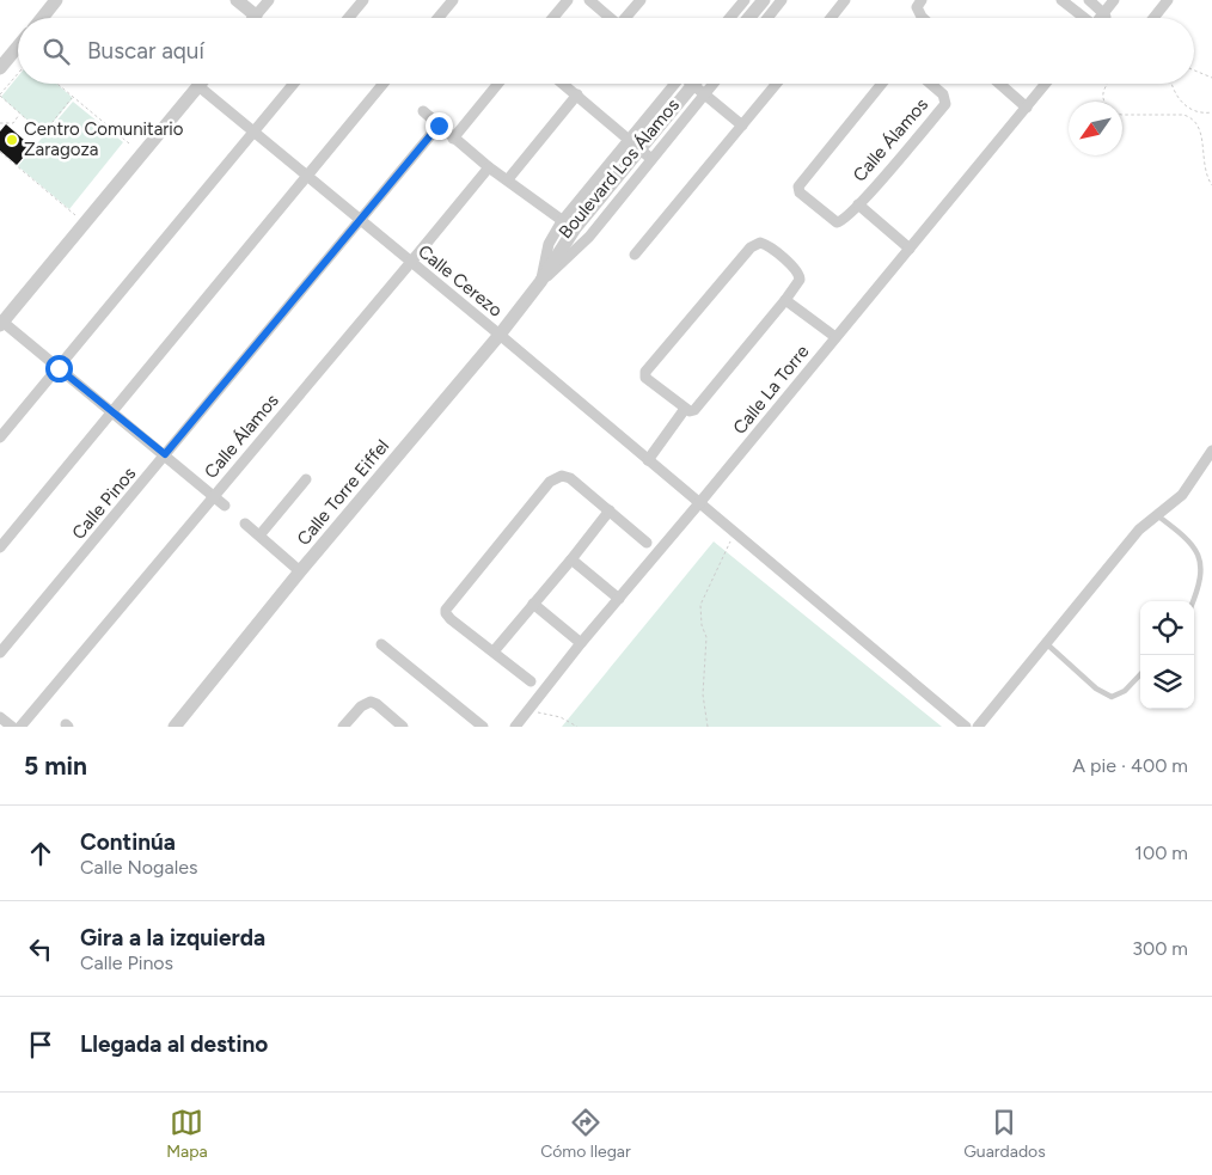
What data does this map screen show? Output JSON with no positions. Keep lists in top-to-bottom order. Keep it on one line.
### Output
{"streets":{"street":["Calle Álamos","Boulevard Los Álamos","Calle Cerezo","Calle La Torre","Calle Torre Eiffel","Calle Pinos"]},"crossings":[["Calle Álamos","Calle Cerezo"],["Calle Álamos","Calle La Torre"],["Boulevard Los Álamos","Calle Torre Eiffel"],["Calle Cerezo","Calle La Torre"],["Calle Cerezo","Calle Torre Eiffel"],["Calle Cerezo","Calle Pinos"]],"places":["Centro Comunitario Zaragoza"],"north":"bottom left","page":{"search":"Buscar aquí","heading":["5 min","A pie · 400 m"],"list":[["Continúa","Calle Nogales","100 m"],["Gira a la izquierda","Calle Pinos","300 m"],"Llegada al destino"],"nav":["Mapa","Cómo llegar","Guardados"]}}
